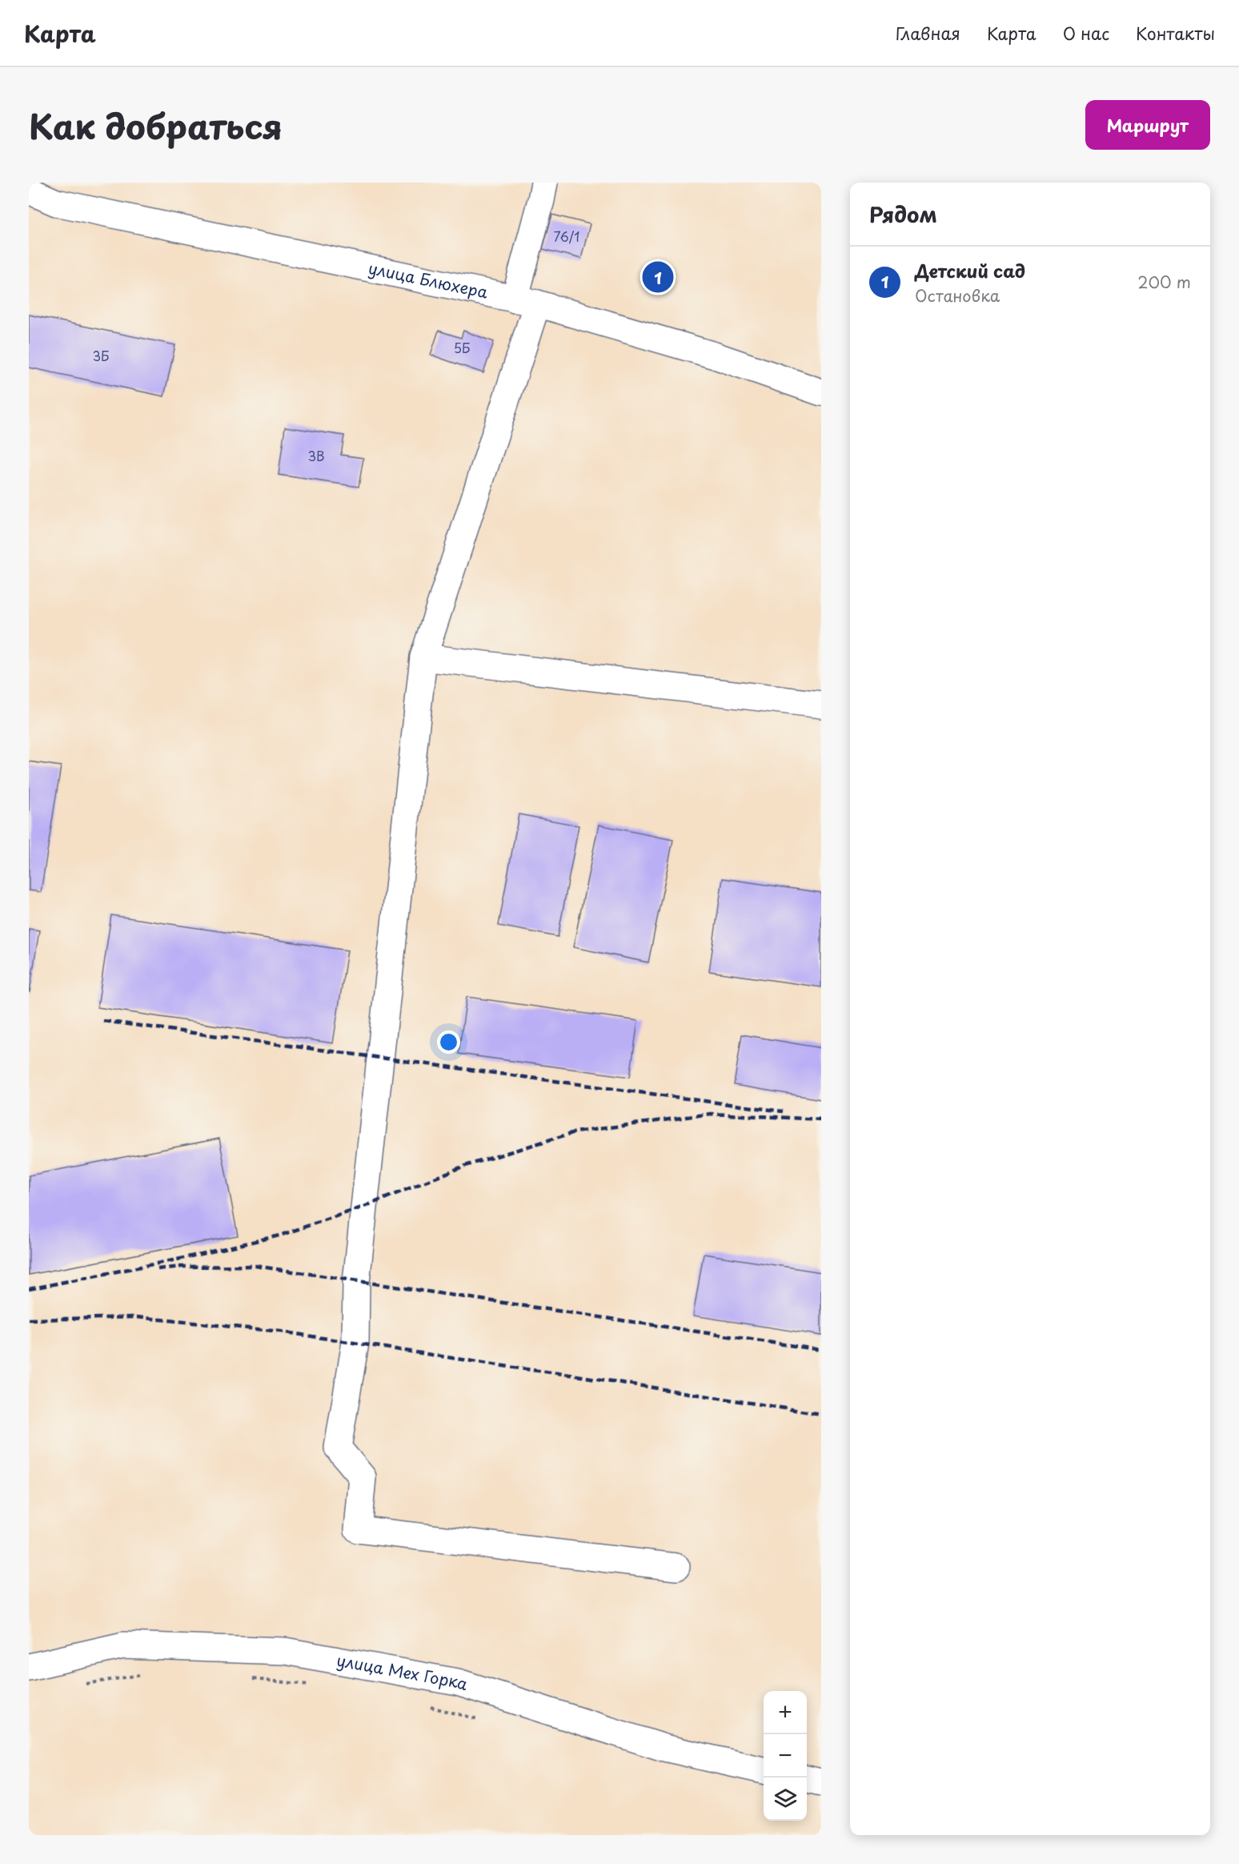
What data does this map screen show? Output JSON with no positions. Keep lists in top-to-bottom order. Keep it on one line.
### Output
{"streets":{"street":["улица Блюхера","улица Мех Горка"]},"house_numbers":["76/1","5Б","3Б","3В"],"page":{"header":"Карта","nav":["Главная","Карта","О нас","Контакты"],"title":"Как добраться","buttons":"Маршрут","heading":"Рядом","list":[{"mark":"1","name":"Детский сад","note":"Остановка","value":"200 m"}],"pins":"1","map_buttons":["+","−"]}}
